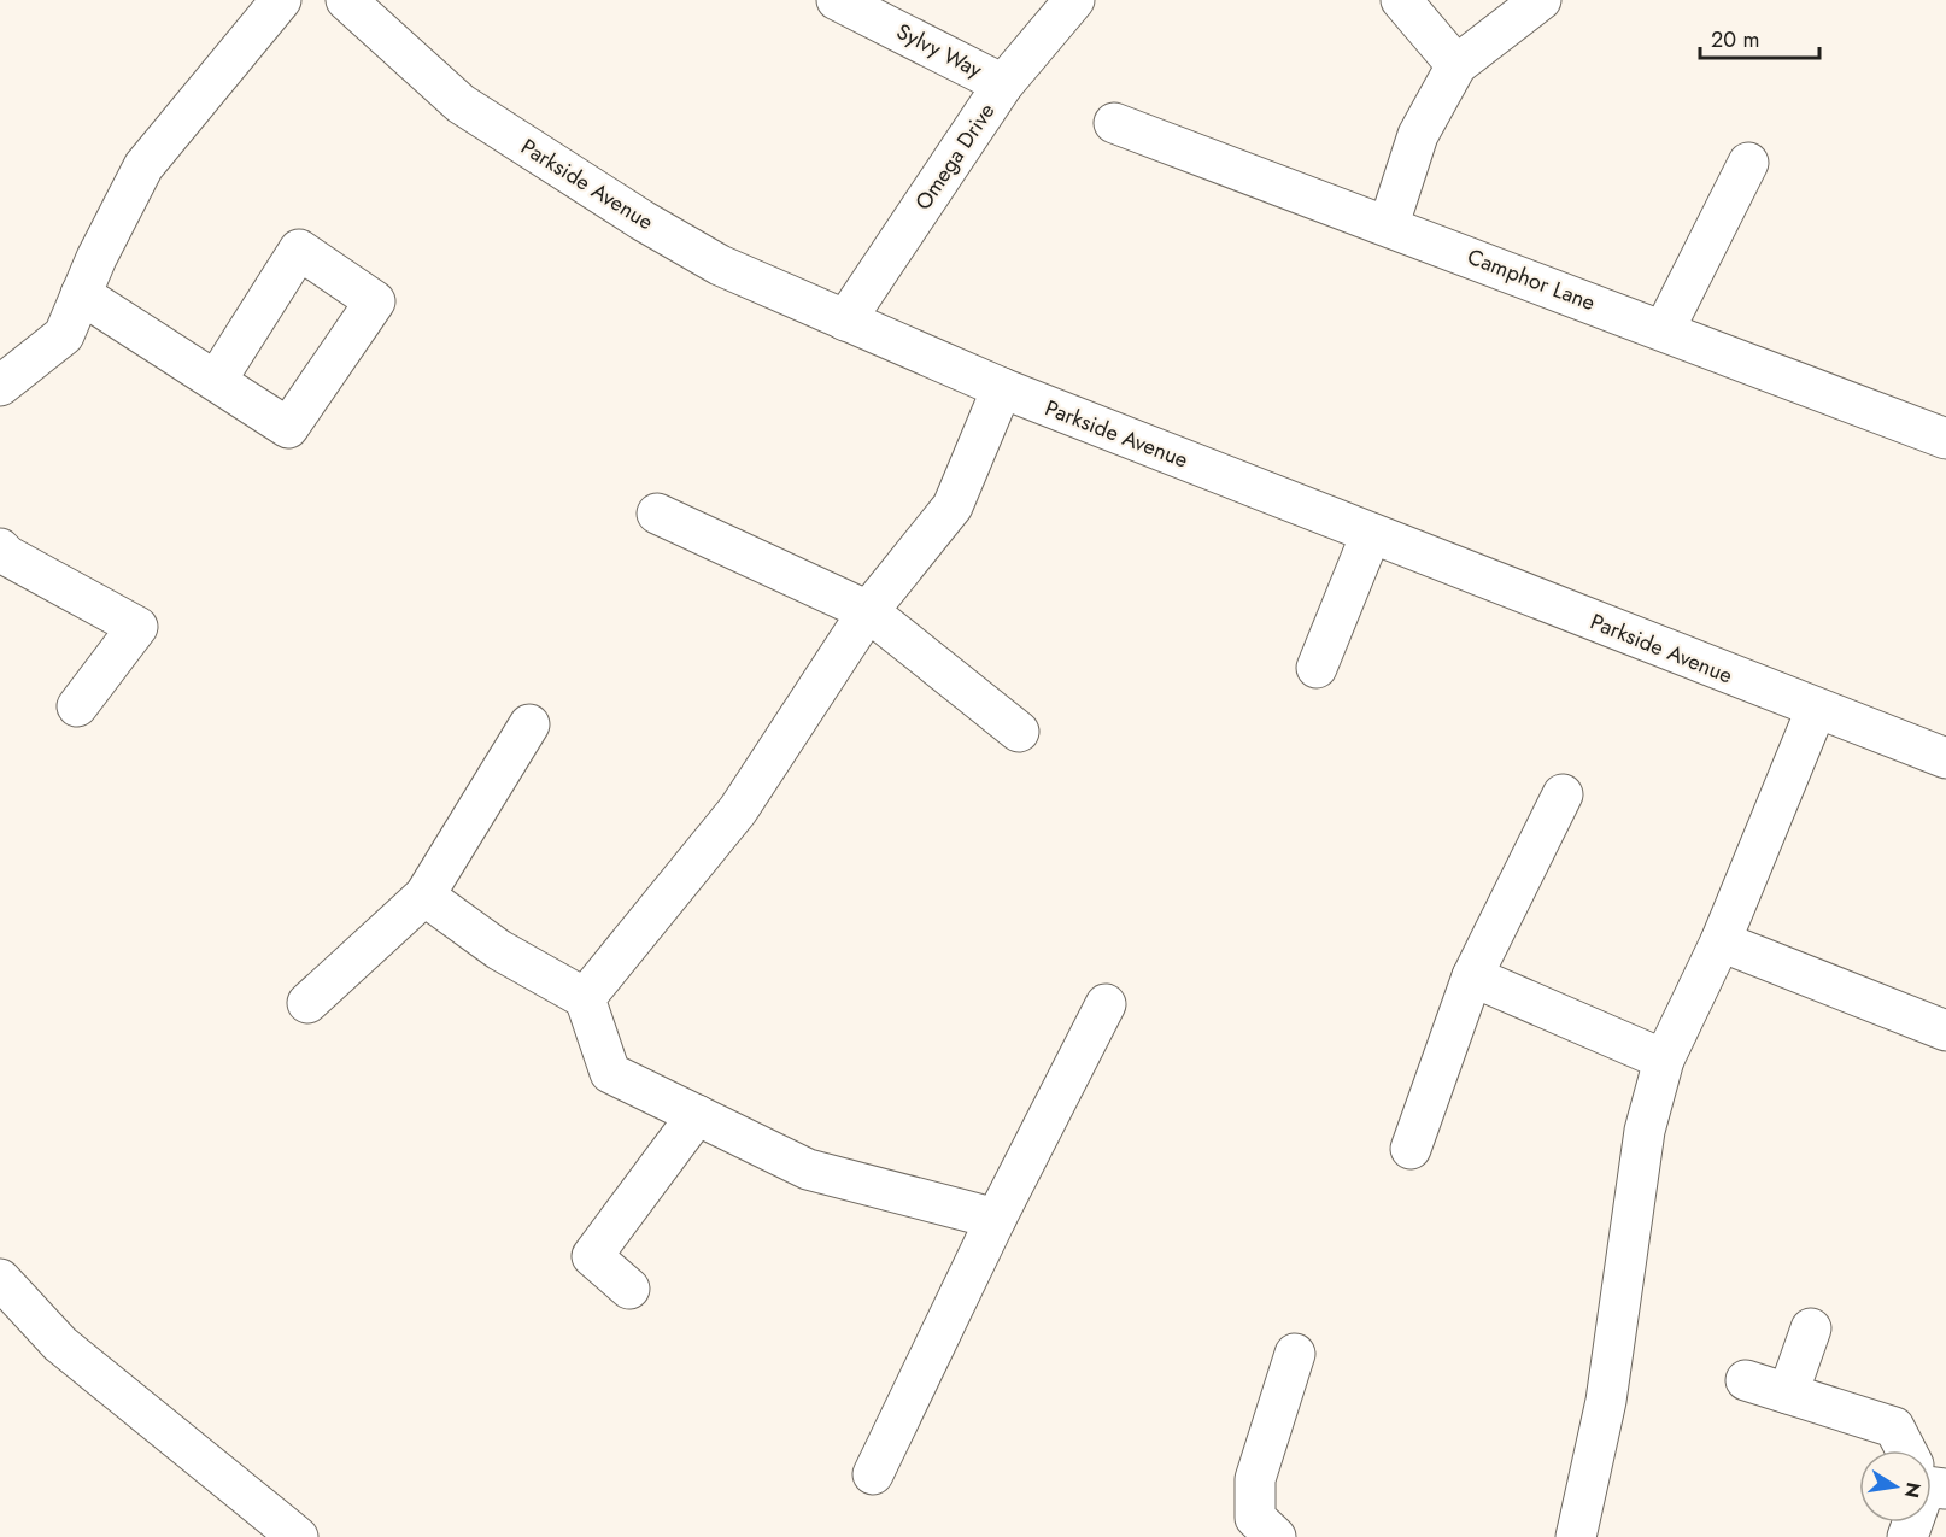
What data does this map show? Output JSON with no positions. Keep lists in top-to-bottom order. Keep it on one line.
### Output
{"streets":{"main road":["Sylvy Way","Omega Drive","Parkside Avenue","Camphor Lane"]},"crossings":[["Sylvy Way","Omega Drive"],["Omega Drive","Parkside Avenue"]],"scale_bar":"20 m","north":"right"}
